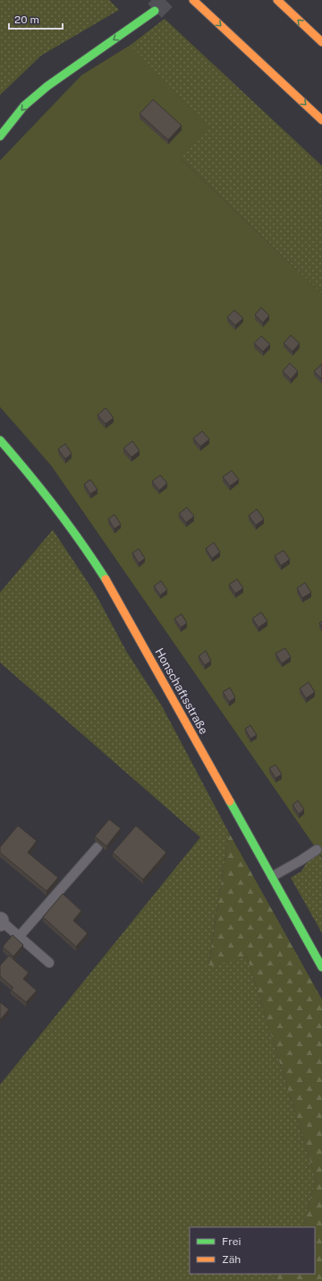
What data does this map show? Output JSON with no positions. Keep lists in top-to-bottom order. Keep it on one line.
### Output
{"streets":{"main road":["Honschaftsstraße"]},"legend":["Frei","Zäh"],"scale_bar":"20 m"}
